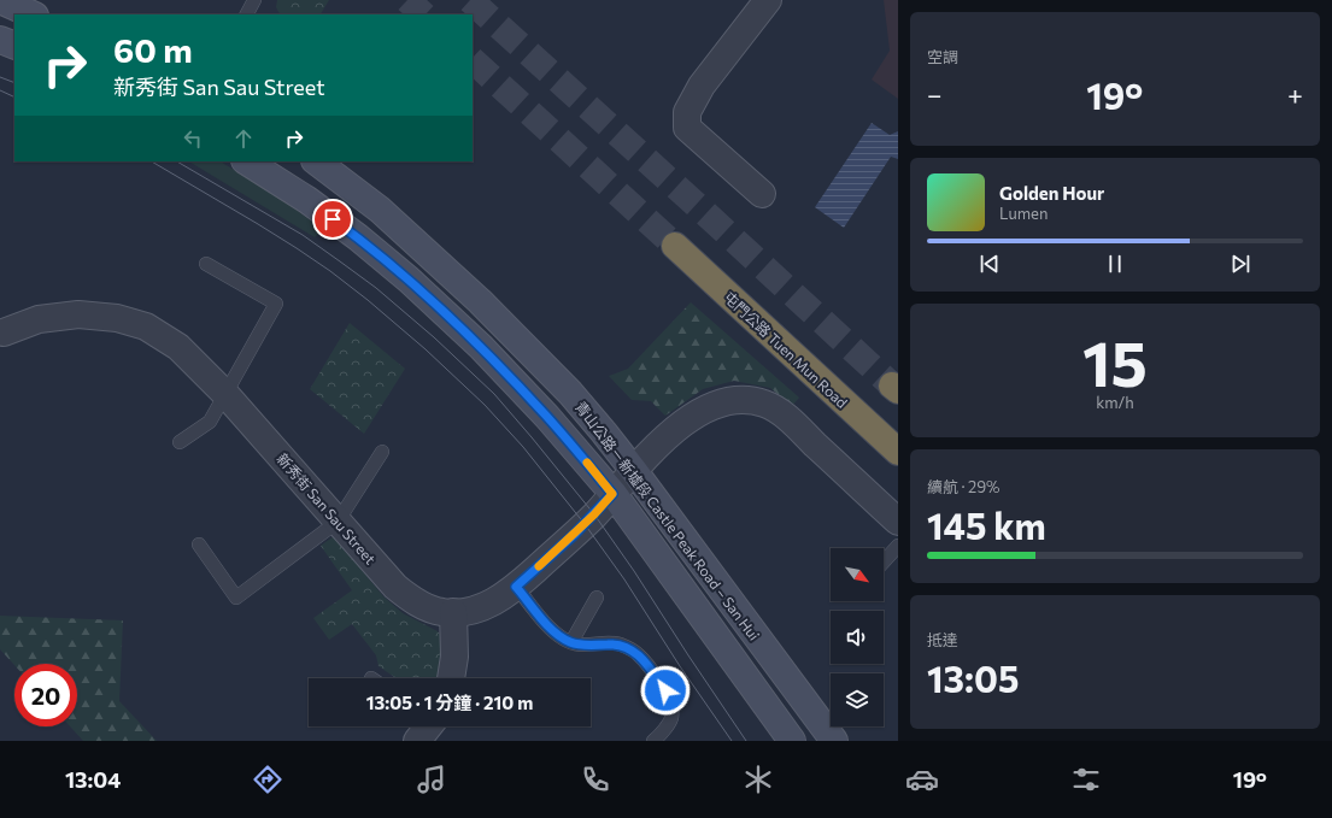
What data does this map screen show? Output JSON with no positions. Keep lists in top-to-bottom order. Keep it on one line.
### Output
{"streets":{"highway":["屯門公路 Tuen Mun Road"],"main road":["青山公路－新墟段 Castle Peak Road – San Hui"],"street":["新秀街 San Sau Street"]},"crossings":[["新秀街 San Sau Street","青山公路－新墟段 Castle Peak Road – San Hui"]],"north":"bottom right","page":{"tile":["空調",["15","km/h"],["續航 · 29%","145 km"],["抵達","13:05"]],"turn":["60 m","新秀街 San Sau Street"],"heat":["−","19°","+"],"song":["Golden Hour","Lumen"],"limit":"20","trip":"13:05 · 1 分鐘 · 210 m","tabs":["13:04","19°"]}}
